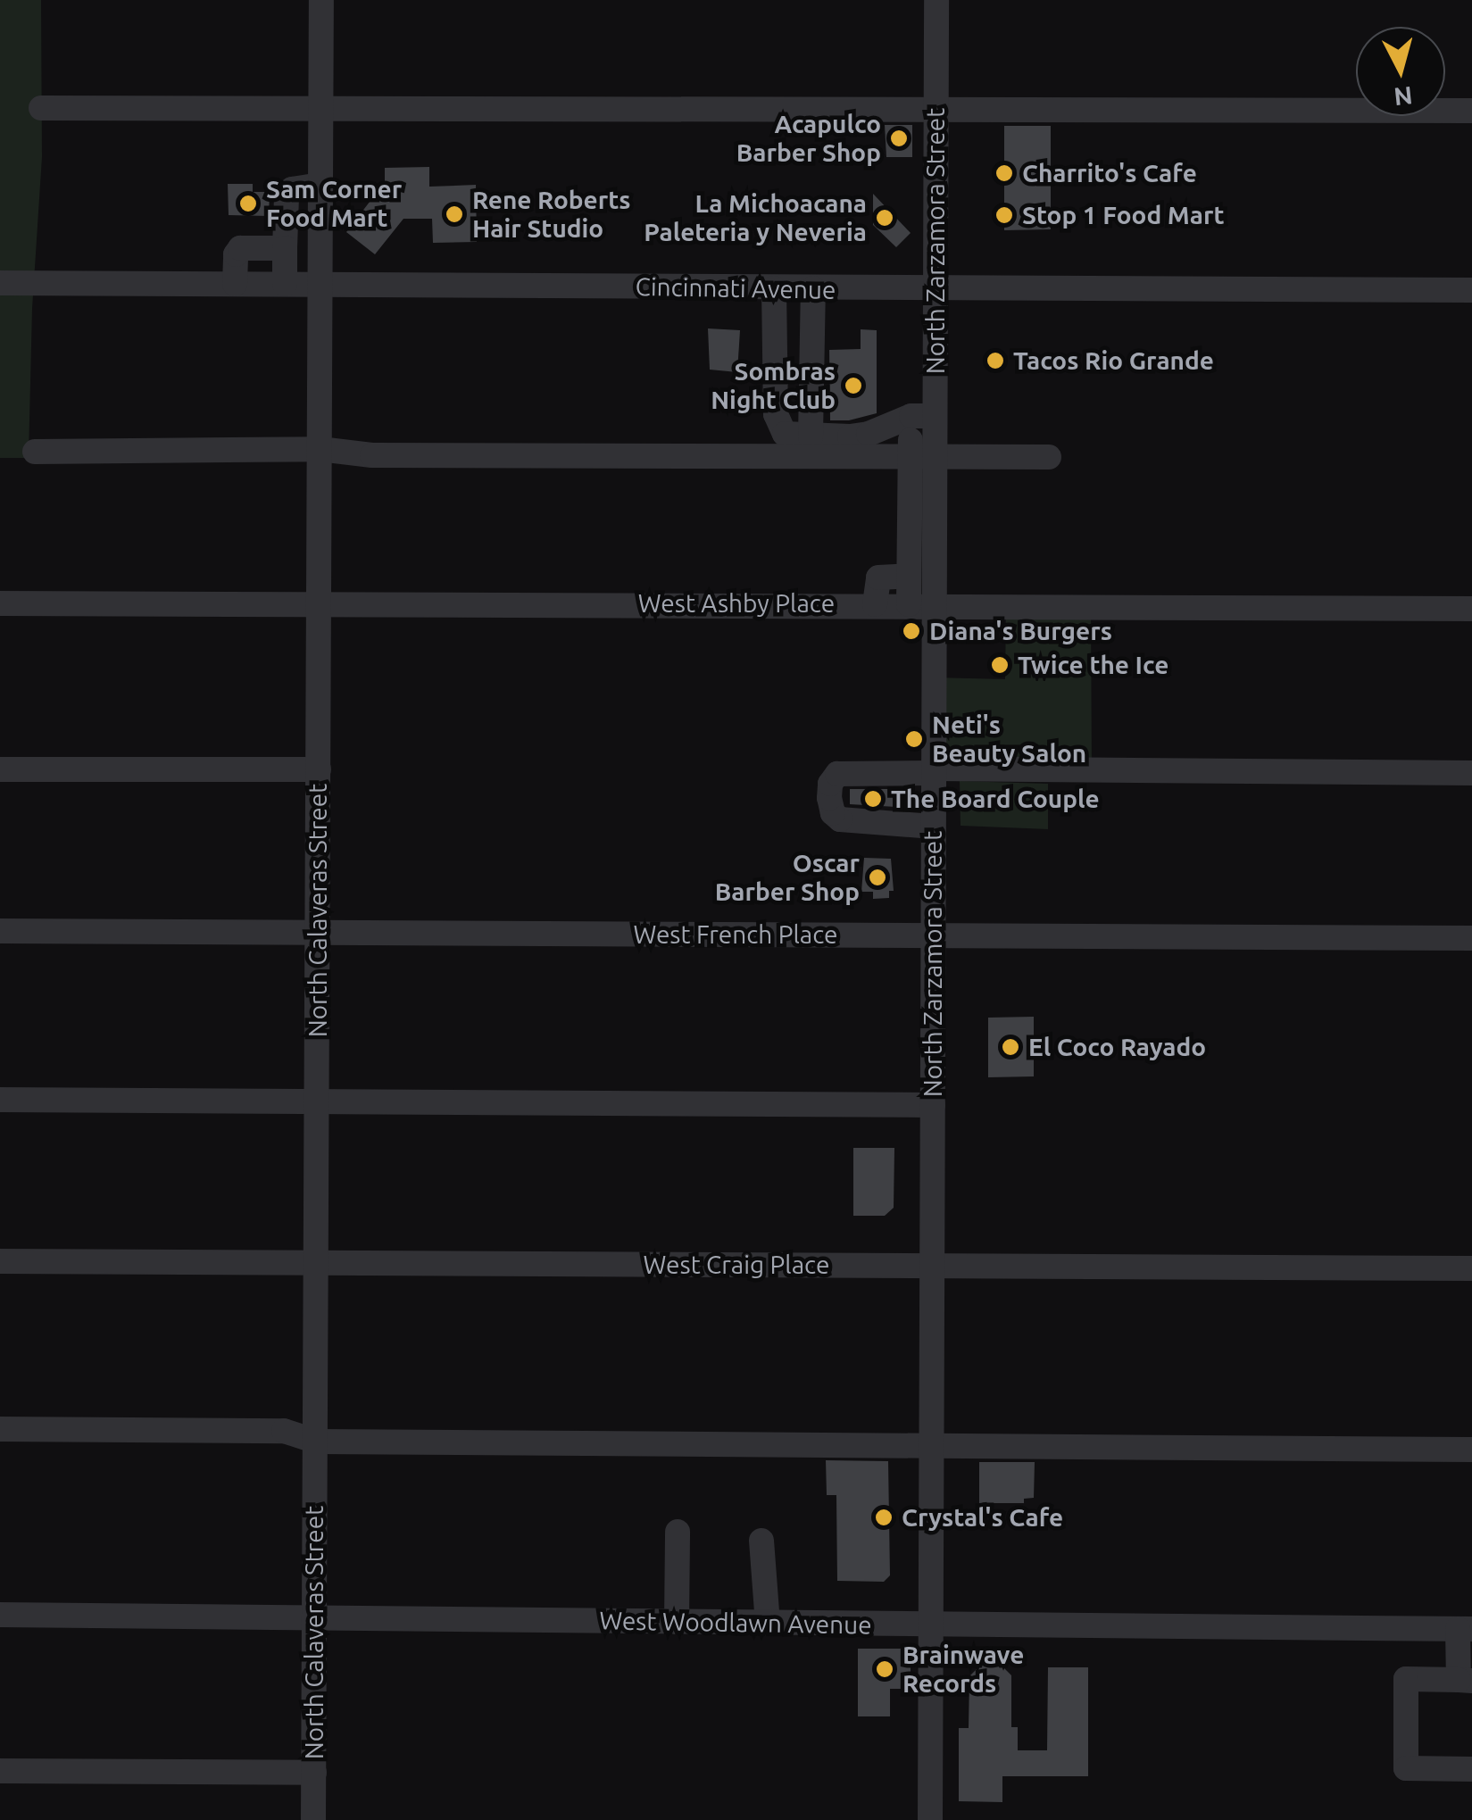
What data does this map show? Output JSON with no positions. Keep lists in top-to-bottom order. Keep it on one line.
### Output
{"streets":{"street":["North Zarzamora Street","Cincinnati Avenue","West Ashby Place","North Calaveras Street","West French Place","West Craig Place","West Woodlawn Avenue"]},"crossings":[["North Zarzamora Street","Cincinnati Avenue"],["North Zarzamora Street","West Ashby Place"],["North Zarzamora Street","West French Place"],["North Zarzamora Street","West Craig Place"],["North Zarzamora Street","West Woodlawn Avenue"],["Cincinnati Avenue","North Calaveras Street"],["West Ashby Place","North Calaveras Street"],["North Calaveras Street","West French Place"],["North Calaveras Street","West Craig Place"],["North Calaveras Street","West Woodlawn Avenue"]],"places":["Acapulco Barber Shop","Charrito's Cafe","Sam Corner Food Mart","Rene Roberts Hair Studio","Stop 1 Food Mart","La Michoacana Paleteria y Neveria","Tacos Rio Grande","Sombras Night Club","Diana's Burgers","Twice the Ice","Neti's Beauty Salon","The Board Couple","Oscar Barber Shop","El Coco Rayado","Crystal's Cafe","Brainwave Records"],"north":"bottom"}
